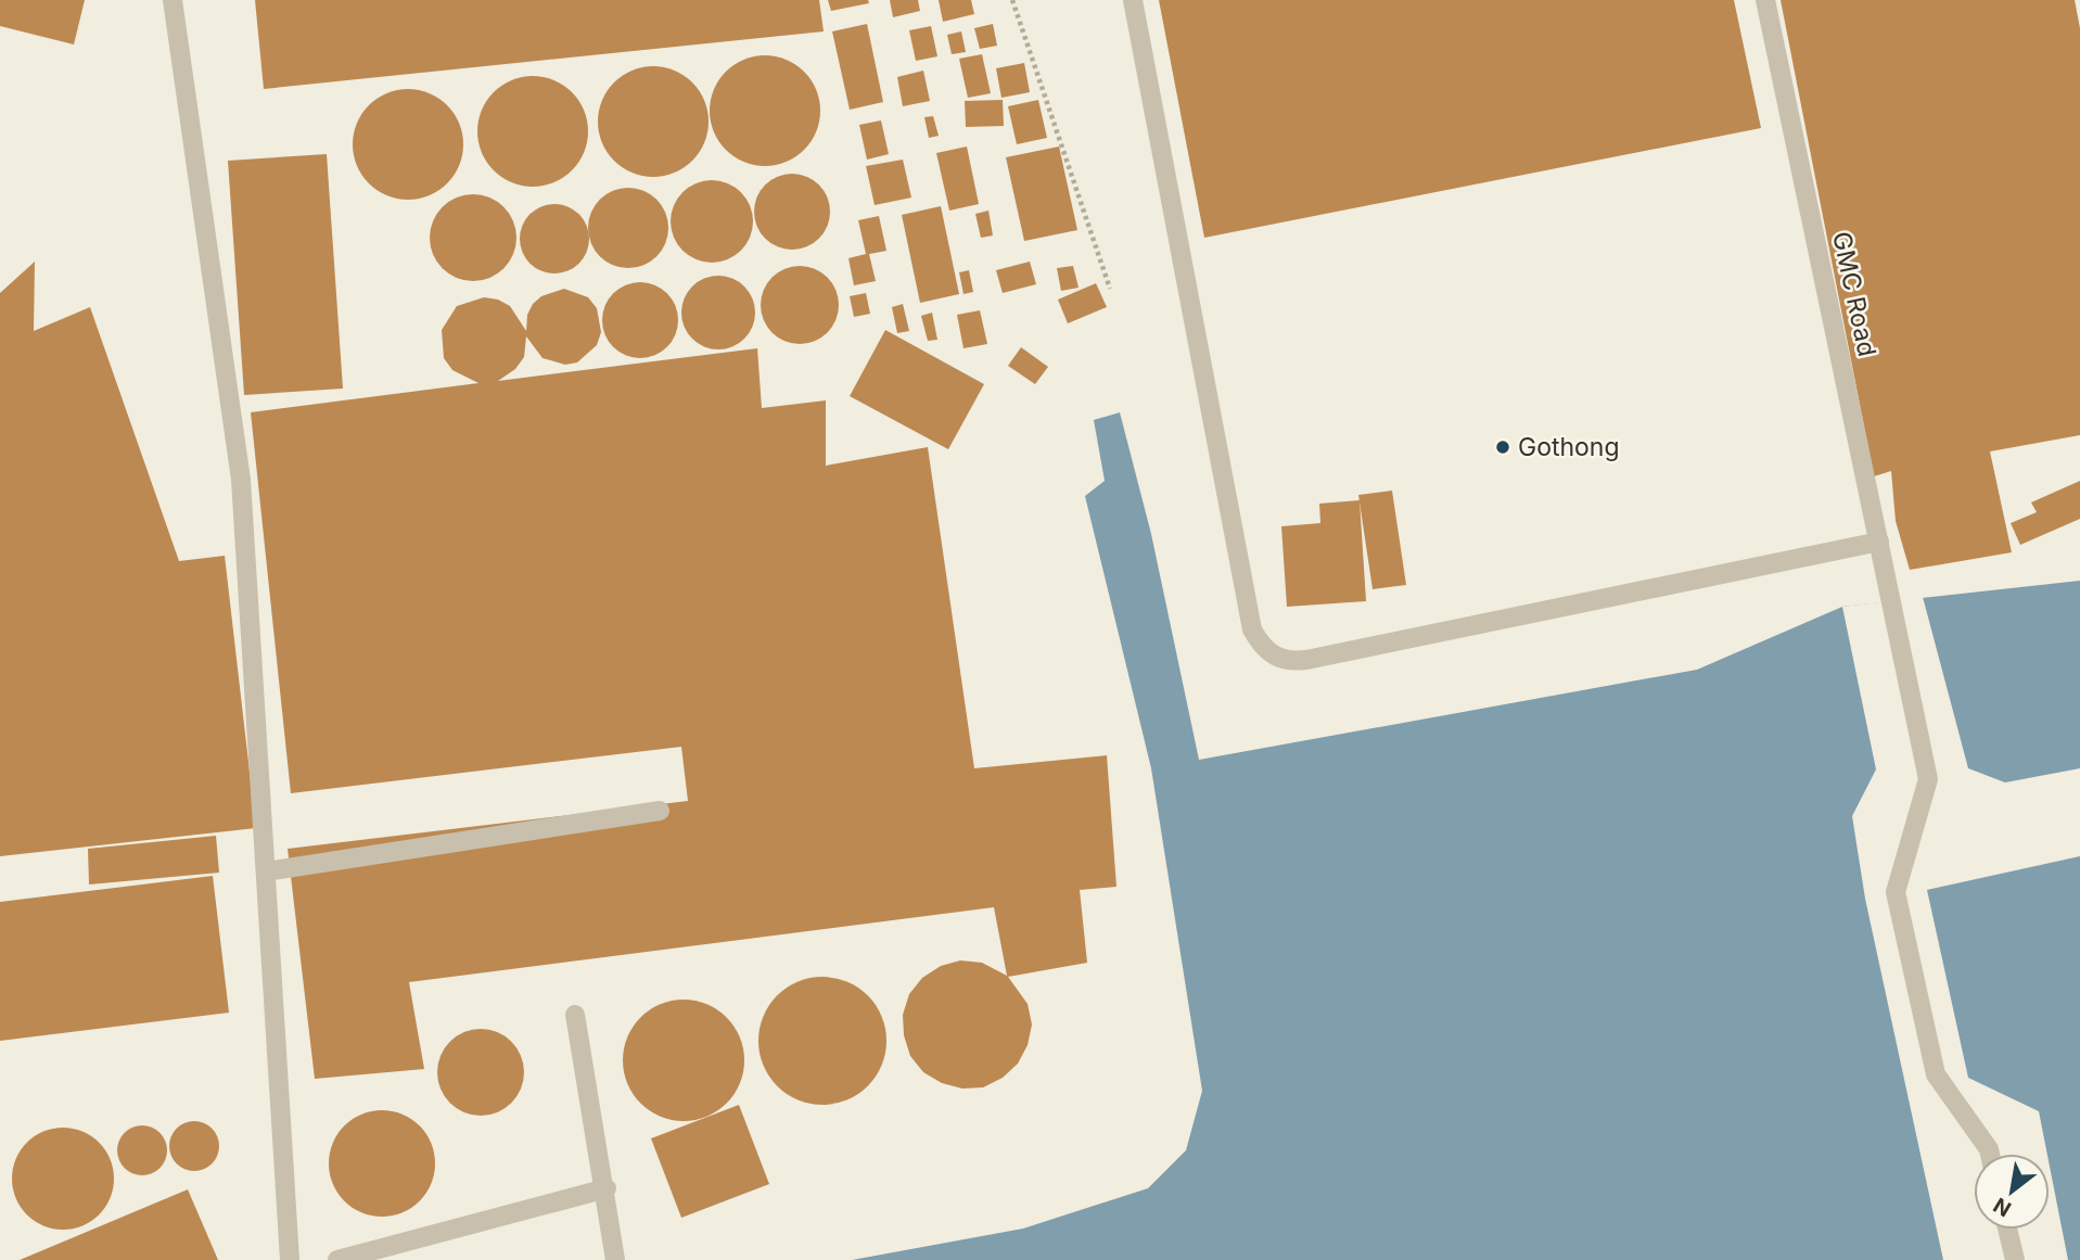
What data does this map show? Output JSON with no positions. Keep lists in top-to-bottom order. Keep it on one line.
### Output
{"streets":{"lane":["GMC Road"]},"places":["Gothong"],"north":"bottom left"}
